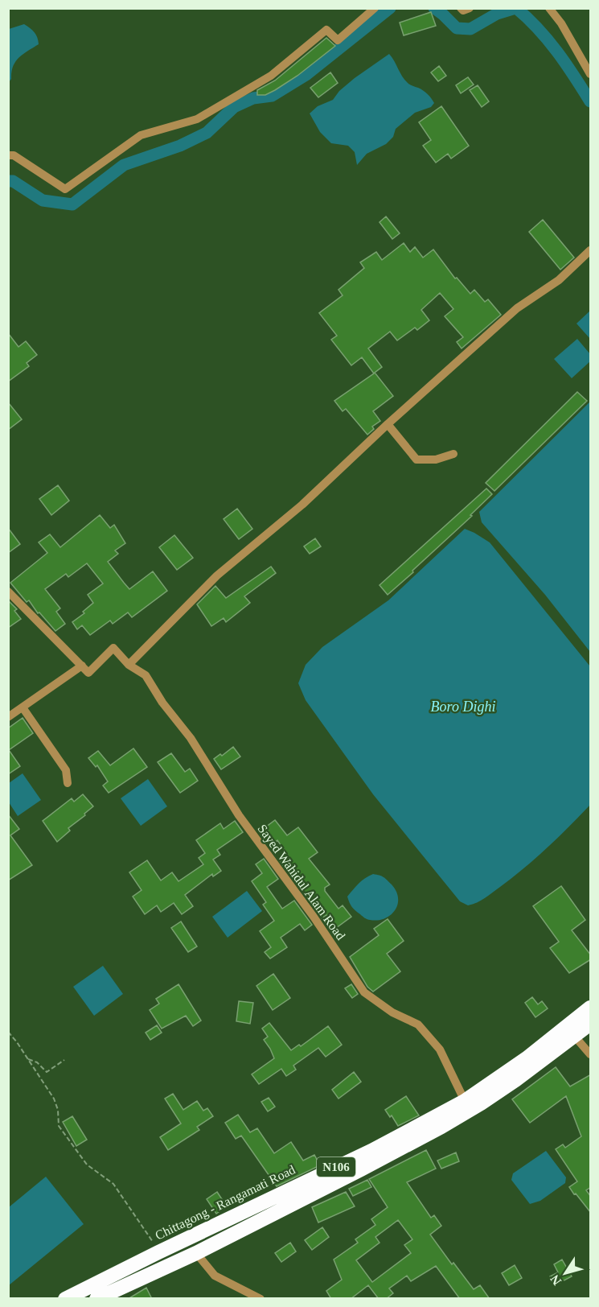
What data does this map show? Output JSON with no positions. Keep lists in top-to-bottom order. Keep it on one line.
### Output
{"streets":{"highway":["N106","Chittagong - Rangamati Road"],"street":["Sayed Wahidul Alam Road"]},"crossings":[["Sayed Wahidul Alam Road","Chittagong - Rangamati Road"]],"water":["Boro Dighi"],"north":"bottom left"}
